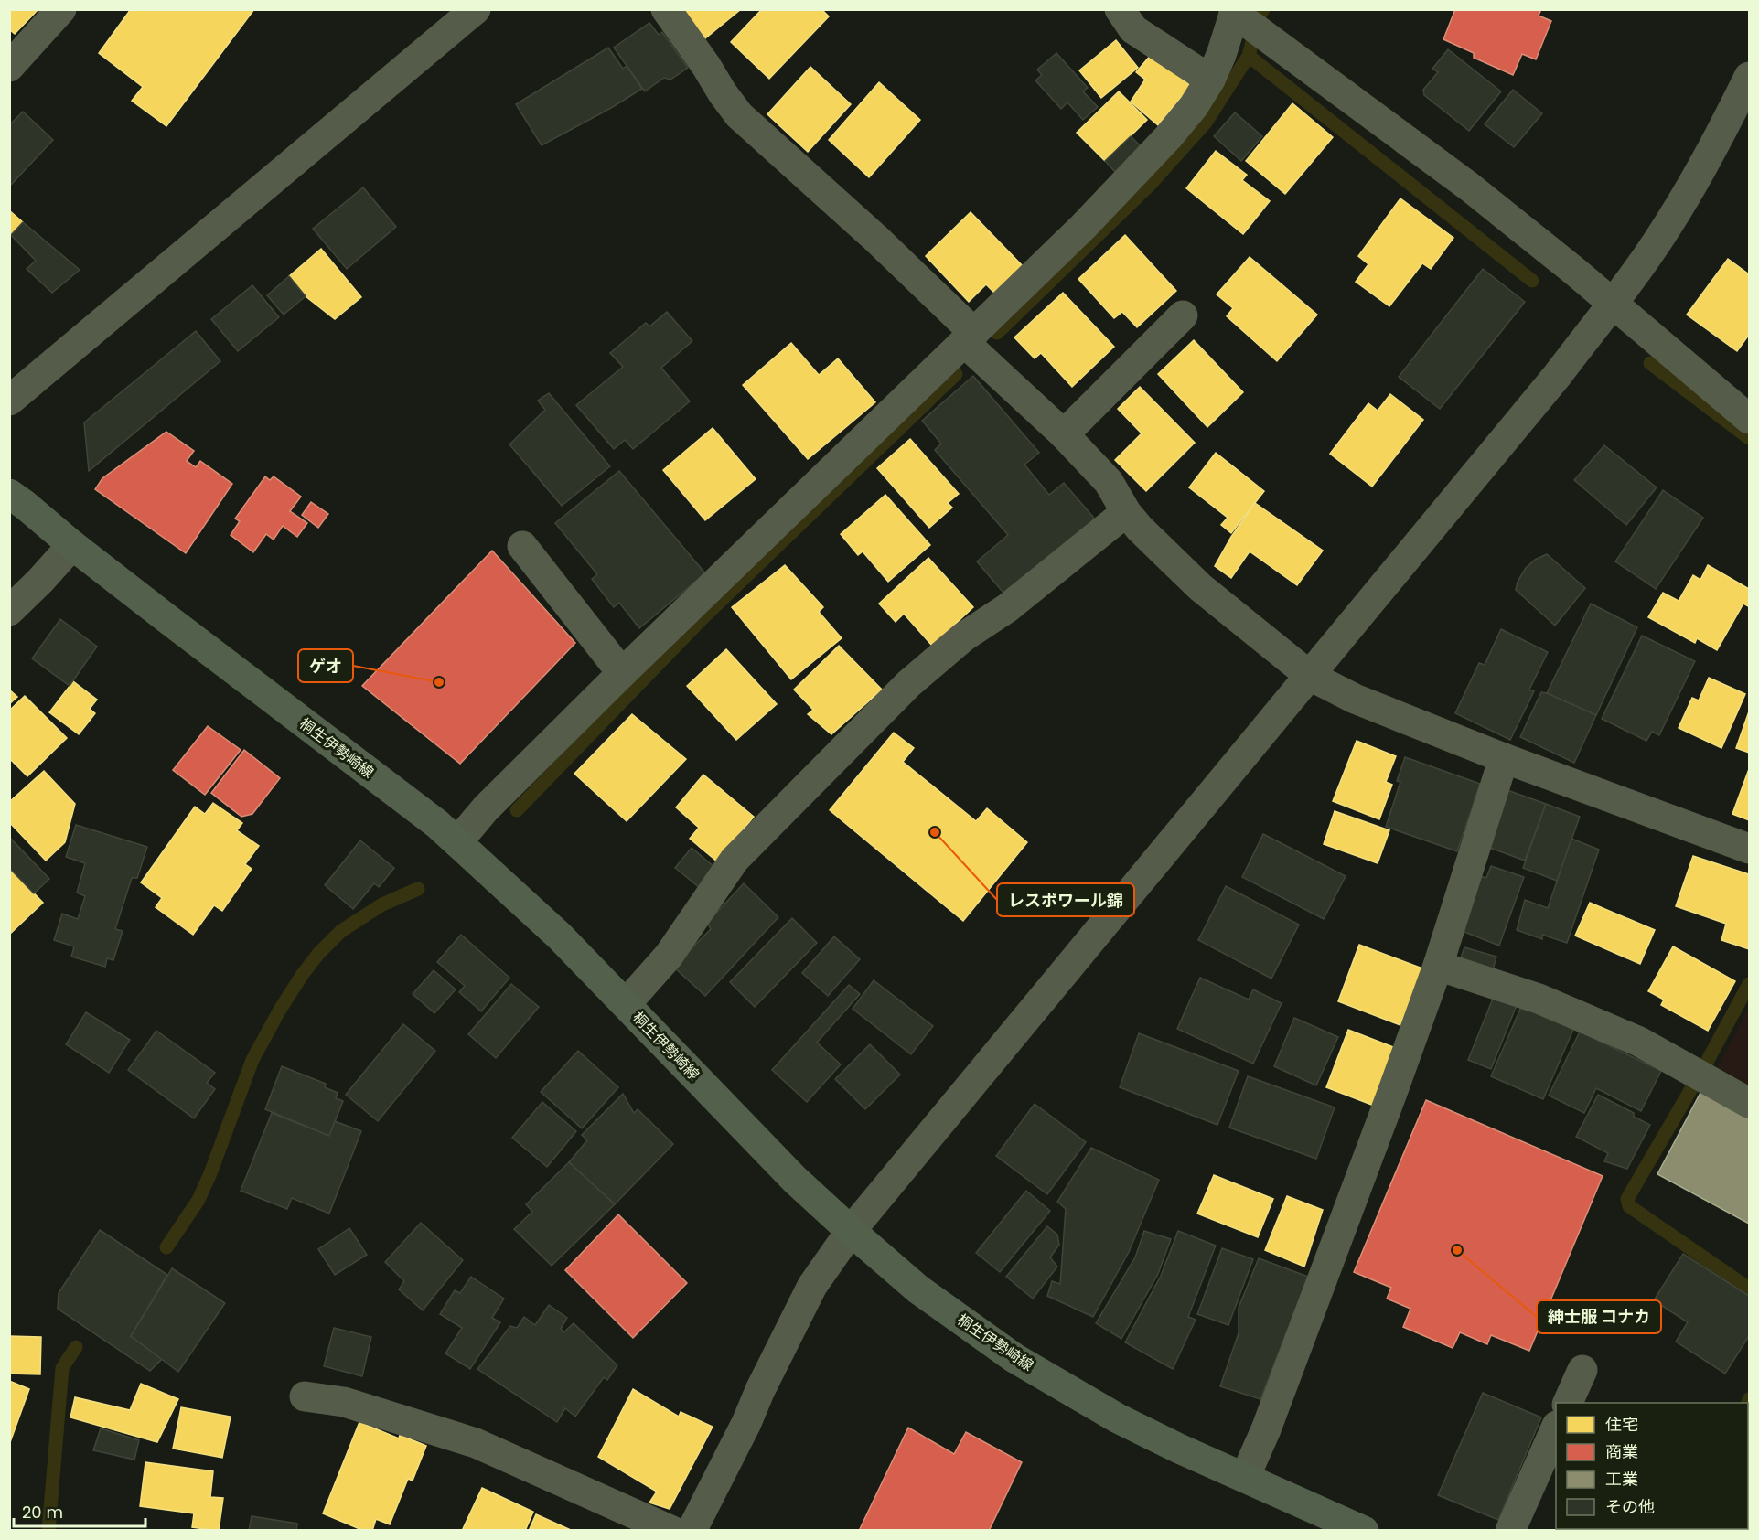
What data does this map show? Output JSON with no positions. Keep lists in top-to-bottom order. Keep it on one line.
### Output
{"streets":{"main road":["桐生伊勢崎線"]},"places":["ゲオ","レスポワール錦","紳士服 コナカ"],"legend":["住宅","商業","工業","その他"],"scale_bar":"20 m"}
